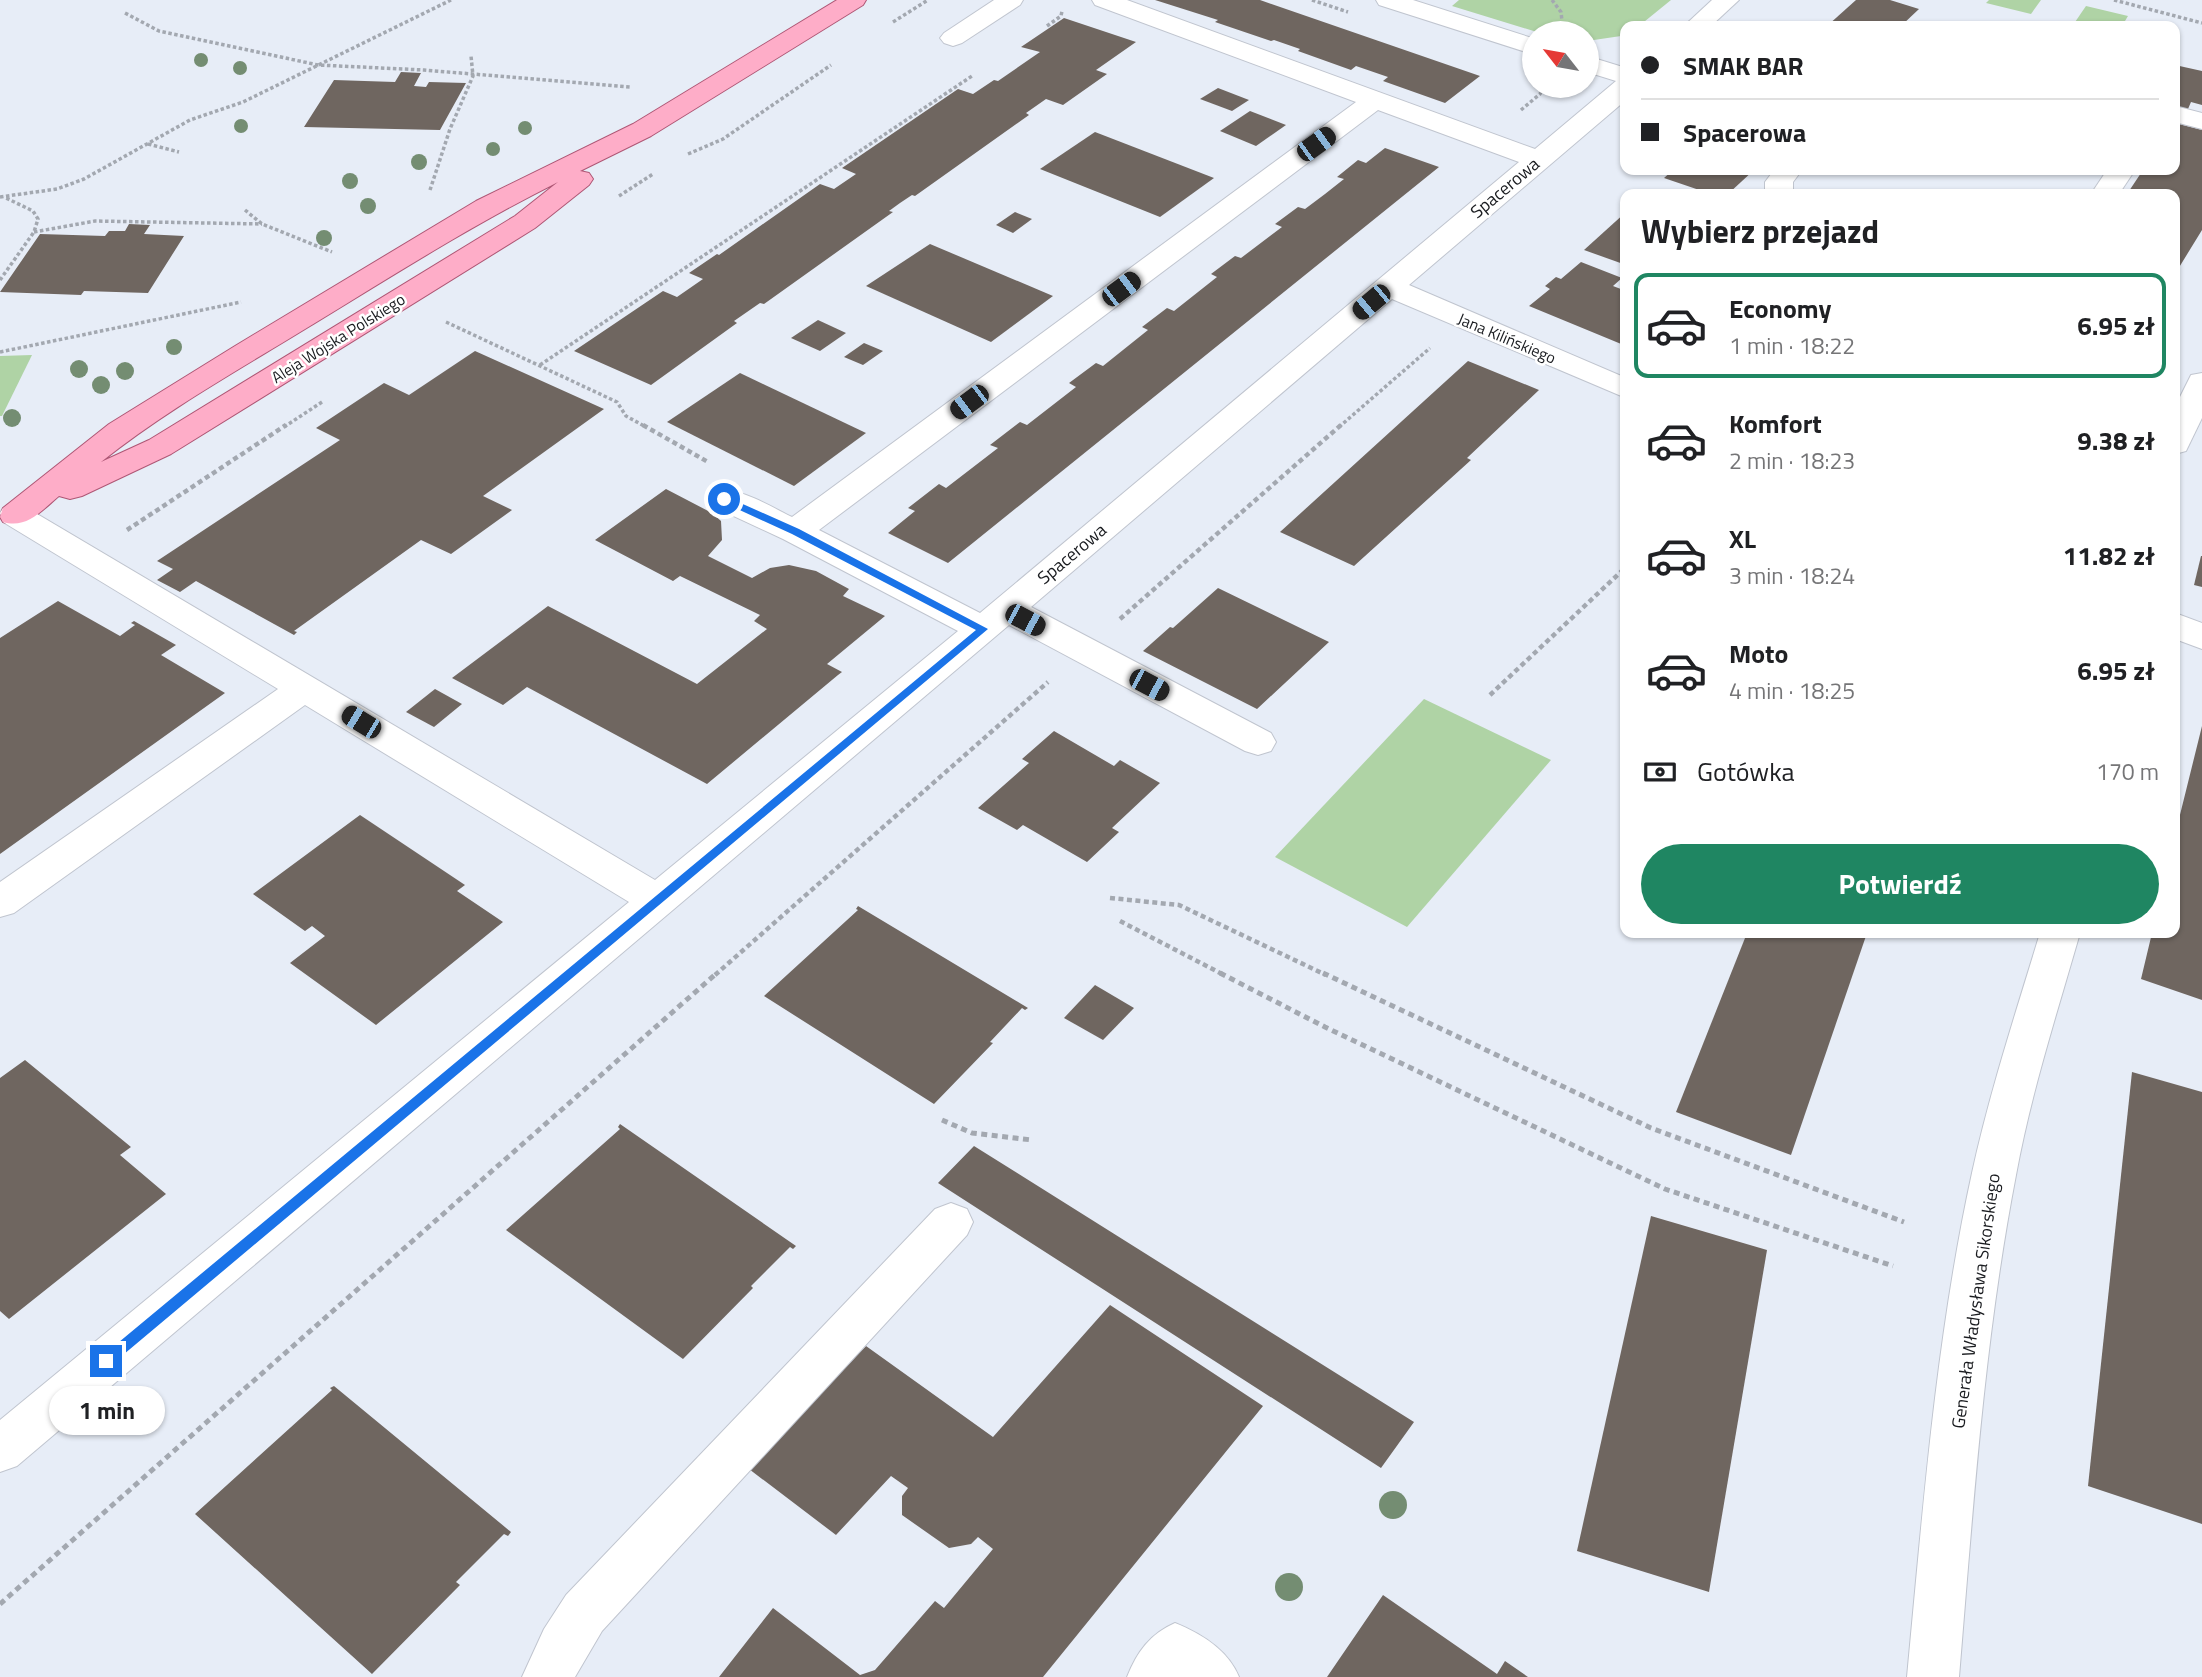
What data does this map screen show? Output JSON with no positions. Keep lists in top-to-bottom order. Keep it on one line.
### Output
{"streets":{"main road":["Aleja Wojska Polskiego"],"street":["Spacerowa","Jana Kilińskiego","Generała Władysława Sikorskiego"]},"crossings":[["Spacerowa","Jana Kilińskiego"]],"north":"top left","page":{"banner":["SMAK BAR","Spacerowa"],"heading":"Wybierz przejazd","list":[{"name":"Economy","note":"1 min · 18:22","value":"6.95 zł"},{"name":"Komfort","note":"2 min · 18:23","value":"9.38 zł"},{"name":"XL","note":"3 min · 18:24","value":"11.82 zł"},{"name":"Moto","note":"4 min · 18:25","value":"6.95 zł"}],"pay":["Gotówka","170 m"],"buttons":"Potwierdź","bubble":"1 min"}}
